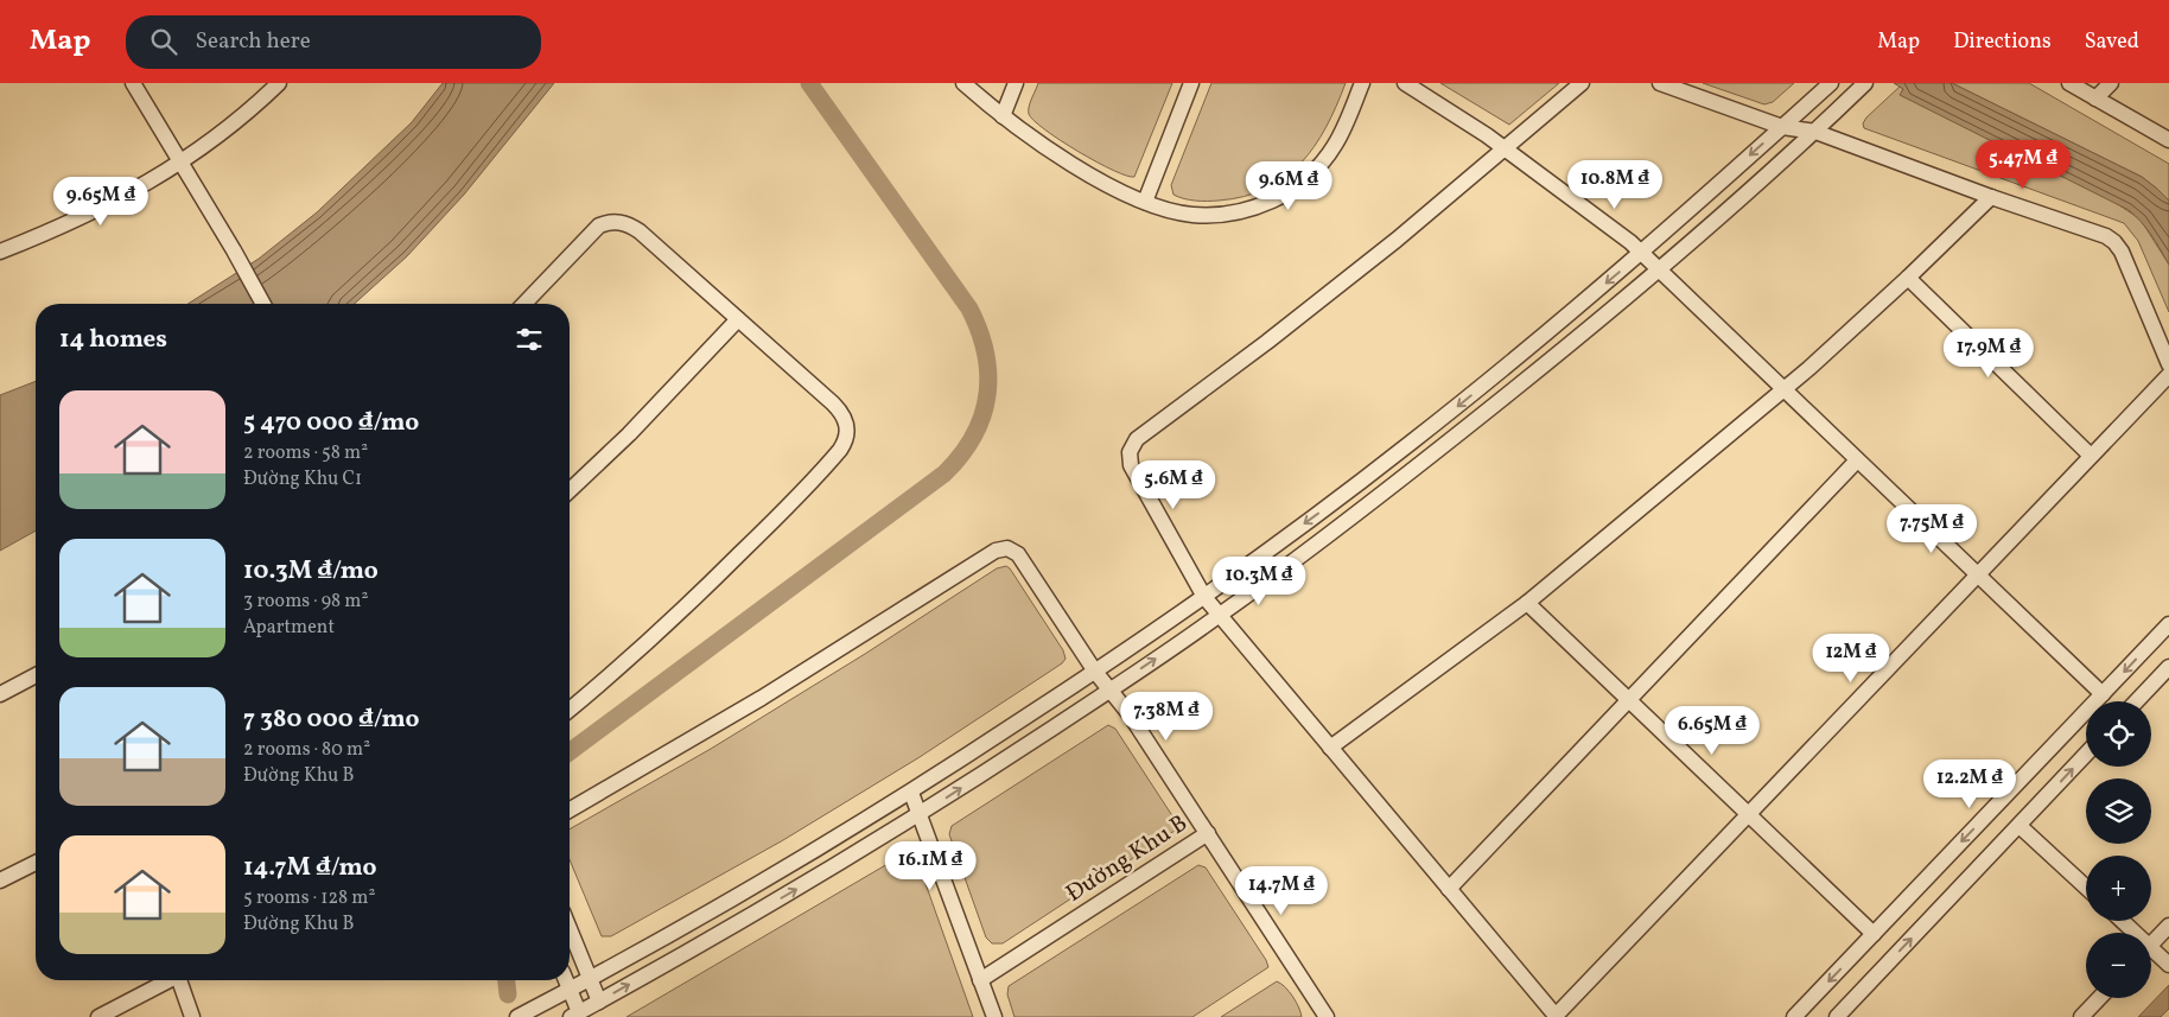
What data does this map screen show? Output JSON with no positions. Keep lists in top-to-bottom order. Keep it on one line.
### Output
{"streets":{"street":["Đường Khu B"]},"page":{"header":"Map","search":"Search here","nav":["Map","Directions","Saved"],"price":["5.47M ₫","10.8M ₫","9.6M ₫","9.65M ₫","17.9M ₫","5.6M ₫","7.75M ₫","10.3M ₫","12M ₫","7.38M ₫","6.65M ₫","12.2M ₫","16.1M ₫","14.7M ₫"],"heading":"14 homes","list":[{"name":"5 470 000 ₫/mo","note":"2 rooms · 58 m² · Đường Khu C1"},{"name":"10.3M ₫/mo","note":"3 rooms · 98 m² · Apartment"},{"name":"7 380 000 ₫/mo","note":"2 rooms · 80 m² · Đường Khu B"},{"name":"14.7M ₫/mo","note":"5 rooms · 128 m² · Đường Khu B"}],"map_buttons":["+","−"]}}
